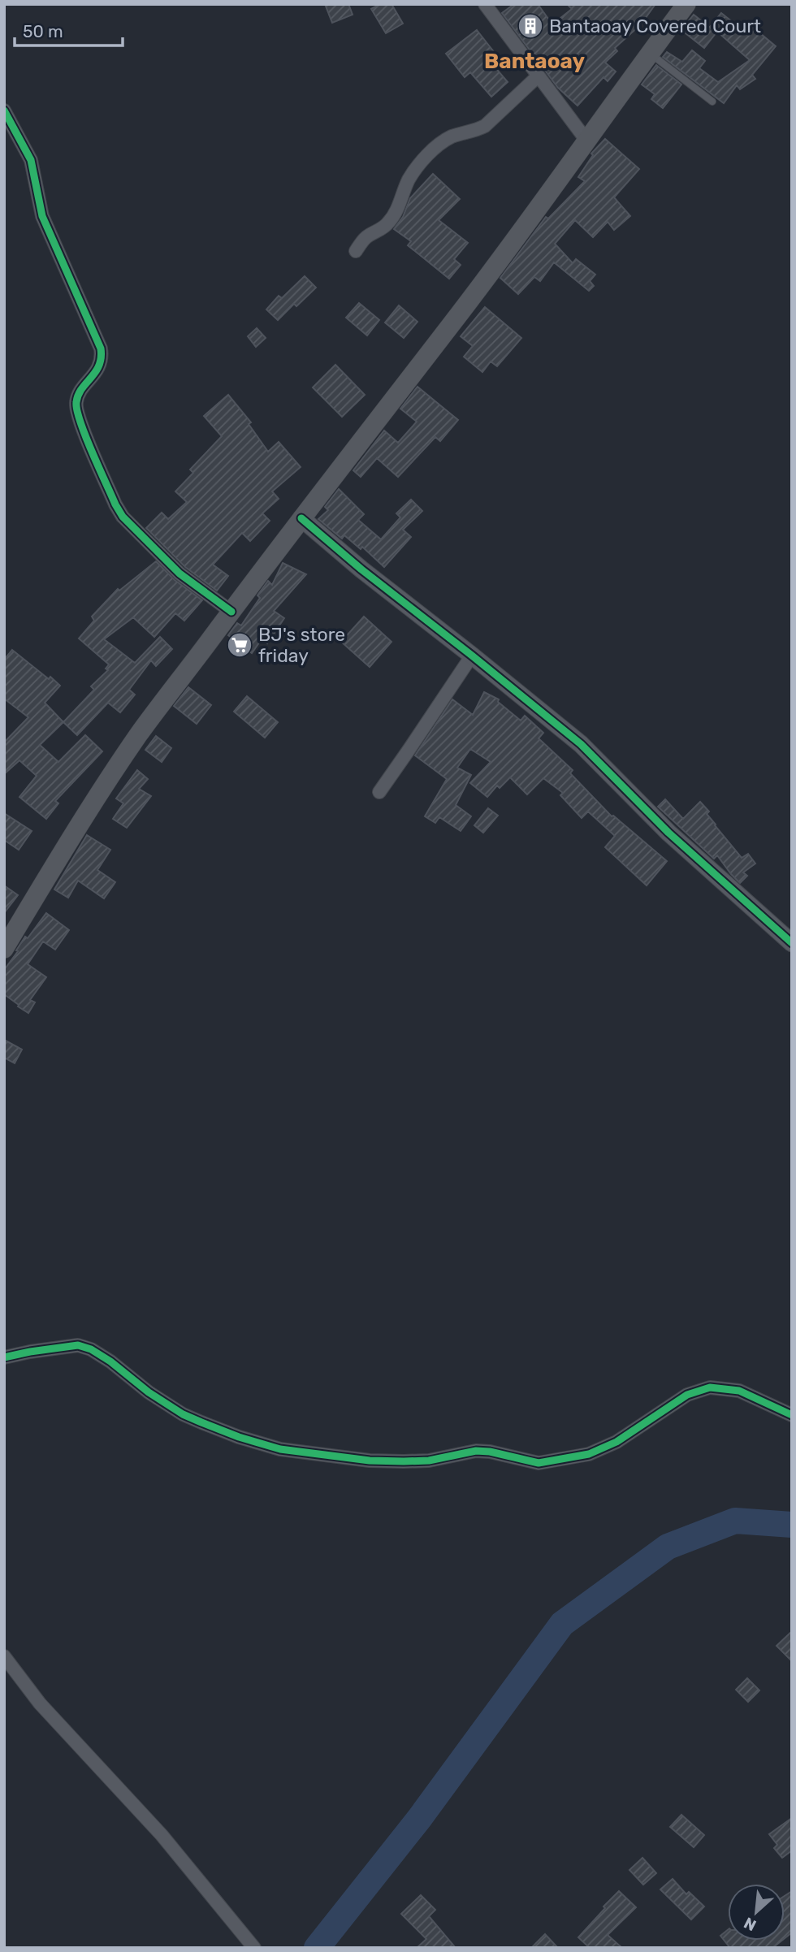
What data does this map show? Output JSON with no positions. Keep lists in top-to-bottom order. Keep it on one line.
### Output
{"districts":["Bantaoay"],"places":{"building":["Bantaoay Covered Court"],"supermarket":["BJ's store friday"]},"scale_bar":"50 m","north":"bottom left"}
